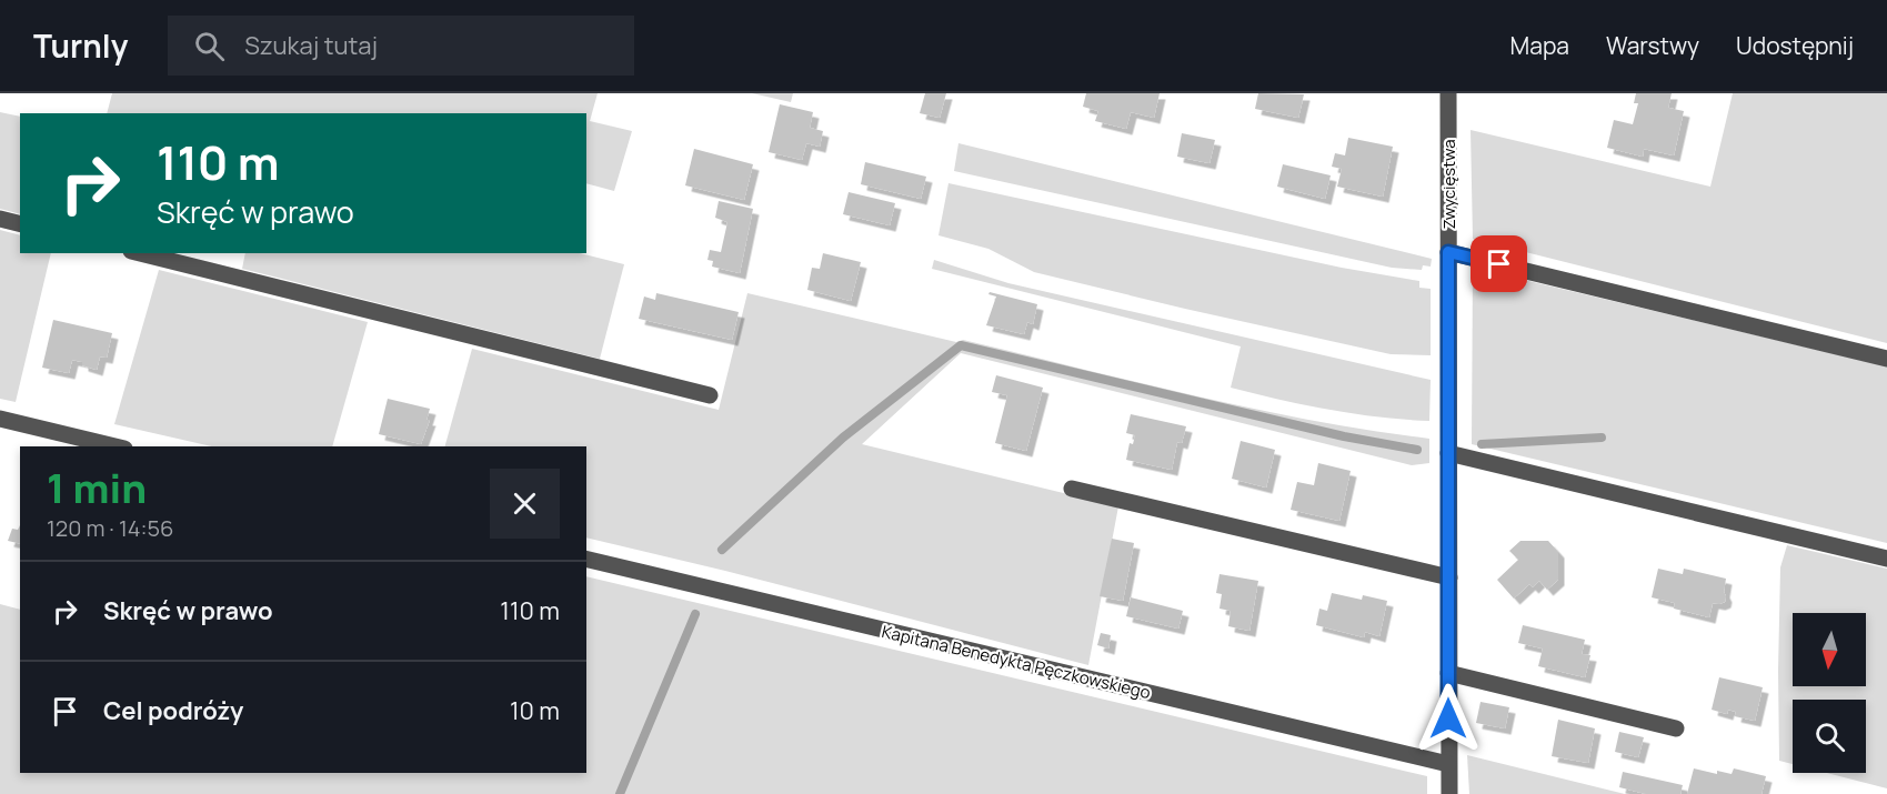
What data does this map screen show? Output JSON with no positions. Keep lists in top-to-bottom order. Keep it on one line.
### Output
{"streets":{"street":["Zwycięstwa","Kapitana Benedykta Pęczkowskiego"]},"crossings":[["Zwycięstwa","Kapitana Benedykta Pęczkowskiego"]],"north":"bottom","page":{"header":"Turnly","search":"Szukaj tutaj","nav":["Mapa","Warstwy","Udostępnij"],"turn":["110 m","Skręć w prawo"],"heading":["1 min","120 m · 14:56"],"list":[{"name":"Skręć w prawo","value":"110 m"},{"name":"Cel podróży","value":"10 m"}]}}
